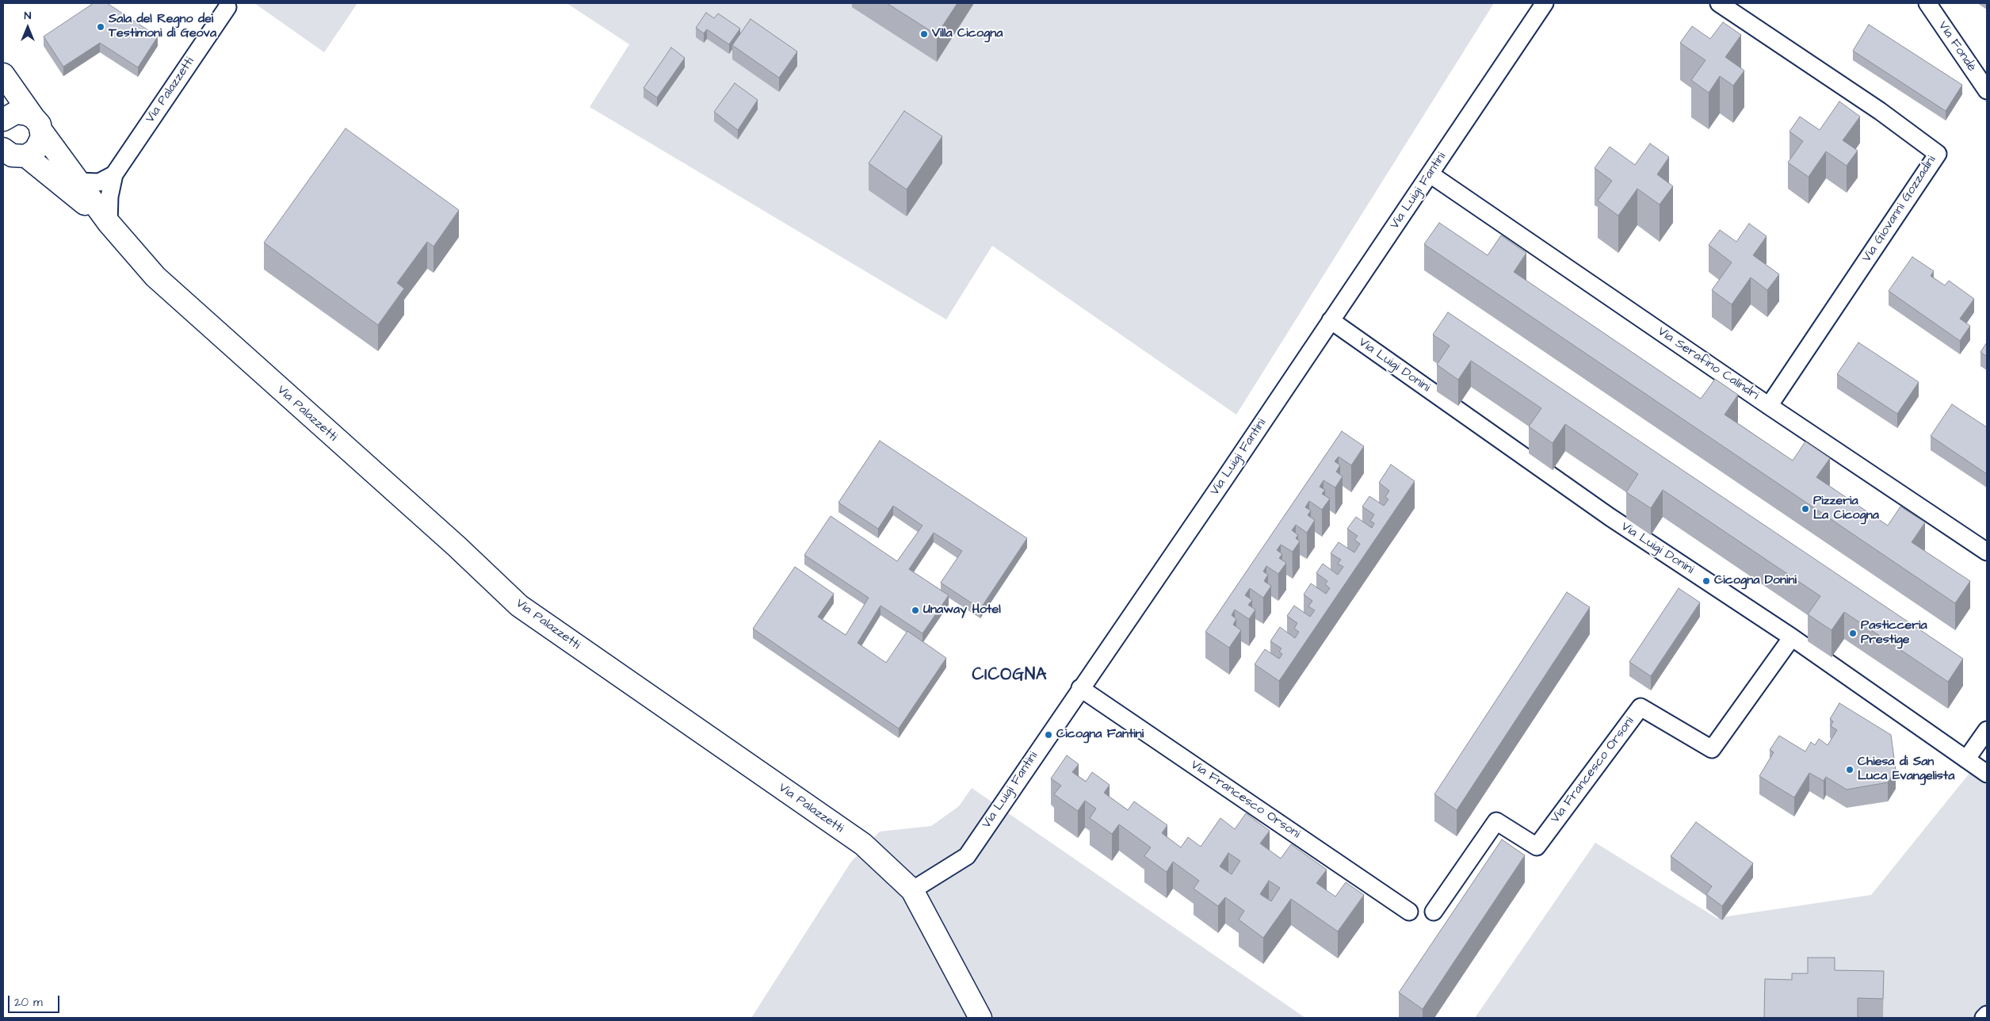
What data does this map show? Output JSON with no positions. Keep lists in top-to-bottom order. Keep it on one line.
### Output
{"streets":{"main road":["Via Palazzetti"],"street":["Via Fondè","Via Luigi Fantini","Via Giovanni Gozzadini","Via Serafino Calindri","Via Luigi Donini","Via Francesco Orsoni"]},"crossings":[["Via Palazzetti","Via Luigi Fantini"],["Via Luigi Fantini","Via Serafino Calindri"],["Via Luigi Fantini","Via Luigi Donini"],["Via Luigi Fantini","Via Francesco Orsoni"],["Via Giovanni Gozzadini","Via Serafino Calindri"],["Via Luigi Donini","Via Francesco Orsoni"]],"districts":["CICOGNA"],"places":["Sala del Regno dei Testimoni di Geova","Villa Cicogna","Pizzeria La Cicogna","Cicogna Donini","Unaway Hotel","Pasticceria Prestige","Cicogna Fantini","Chiesa di San Luca Evangelista"],"scale_bar":"20 m","north":"top"}
